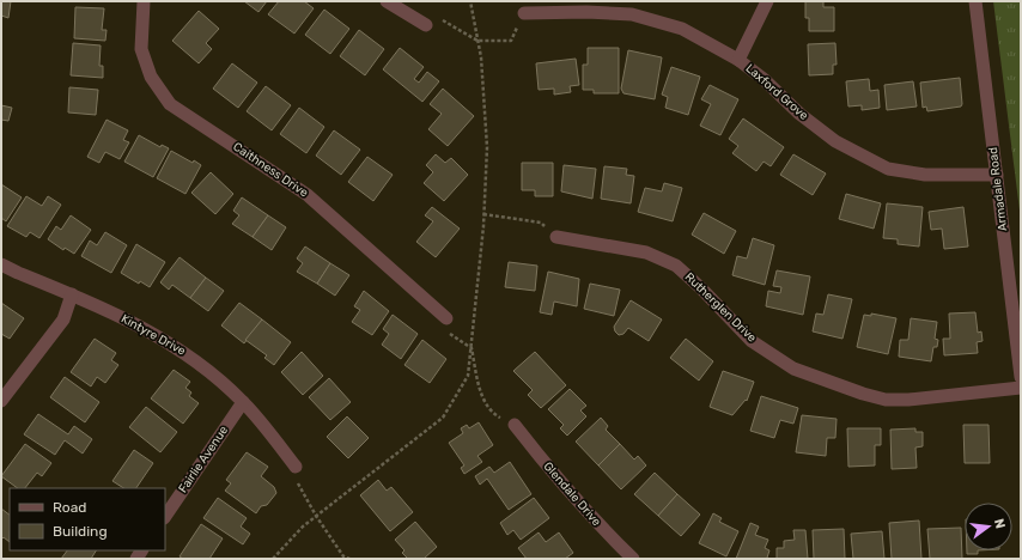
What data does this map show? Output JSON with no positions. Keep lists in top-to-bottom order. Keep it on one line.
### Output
{"streets":{"street":["Laxford Grove","Caithness Drive","Armadale Road","Rutherglen Drive","Kintyre Drive","Fairlie Avenue","Glendale Drive"]},"crossings":[["Laxford Grove","Armadale Road"],["Kintyre Drive","Fairlie Avenue"]],"legend":["Road","Building"],"north":"right"}
